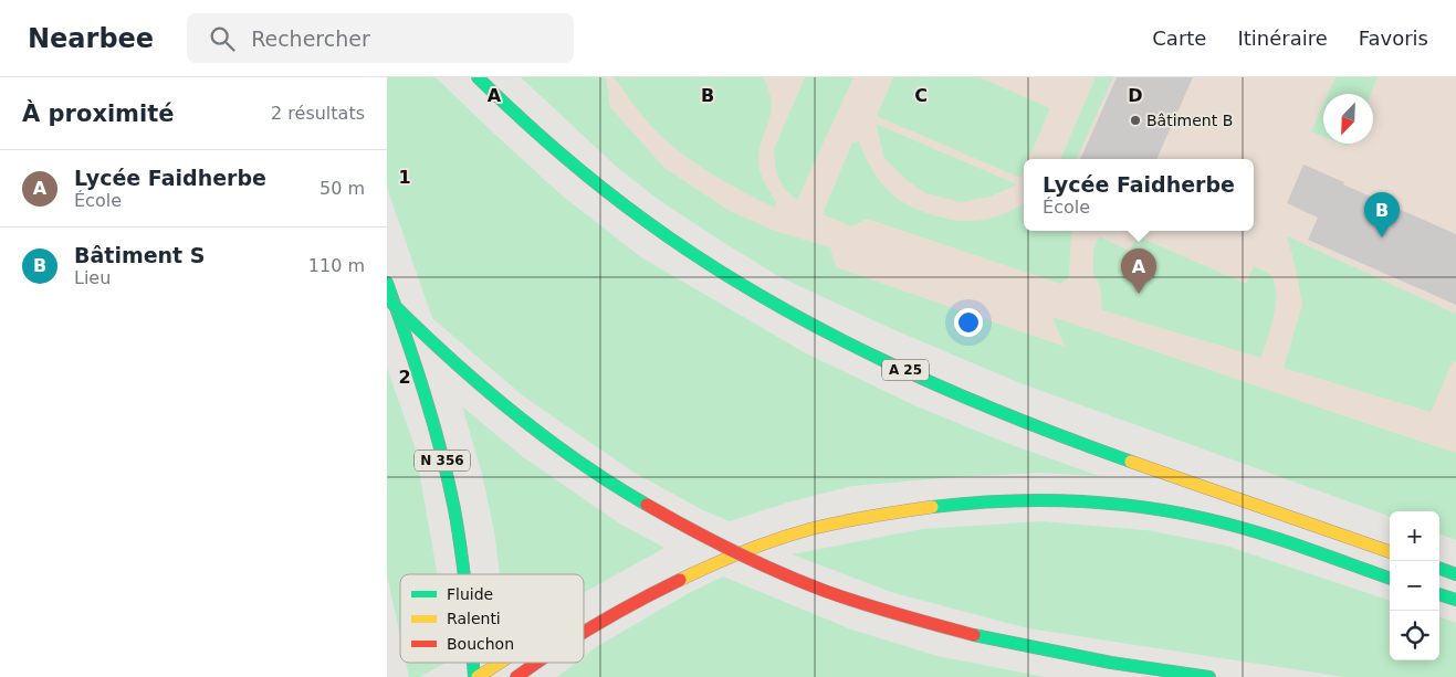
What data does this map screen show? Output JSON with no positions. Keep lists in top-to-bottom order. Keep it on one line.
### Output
{"streets":{"highway":["A 25","N 356"]},"places":["Bâtiment B"],"legend":["Fluide","Ralenti","Bouchon"],"north":"bottom left","page":{"header":"Nearbee","search":"Rechercher","nav":["Carte","Itinéraire","Favoris"],"heading":["À proximité","2 résultats"],"list":[{"mark":"A","name":"Lycée Faidherbe","note":"École","value":"50 m"},{"mark":"B","name":"Bâtiment S","note":"Lieu","value":"110 m"}],"popup":["Lycée Faidherbe","École"],"pins":["B","A"],"map_buttons":["+","−"]},"grid":{"columns":["A","B","C","D"],"rows":["1","2"]}}
